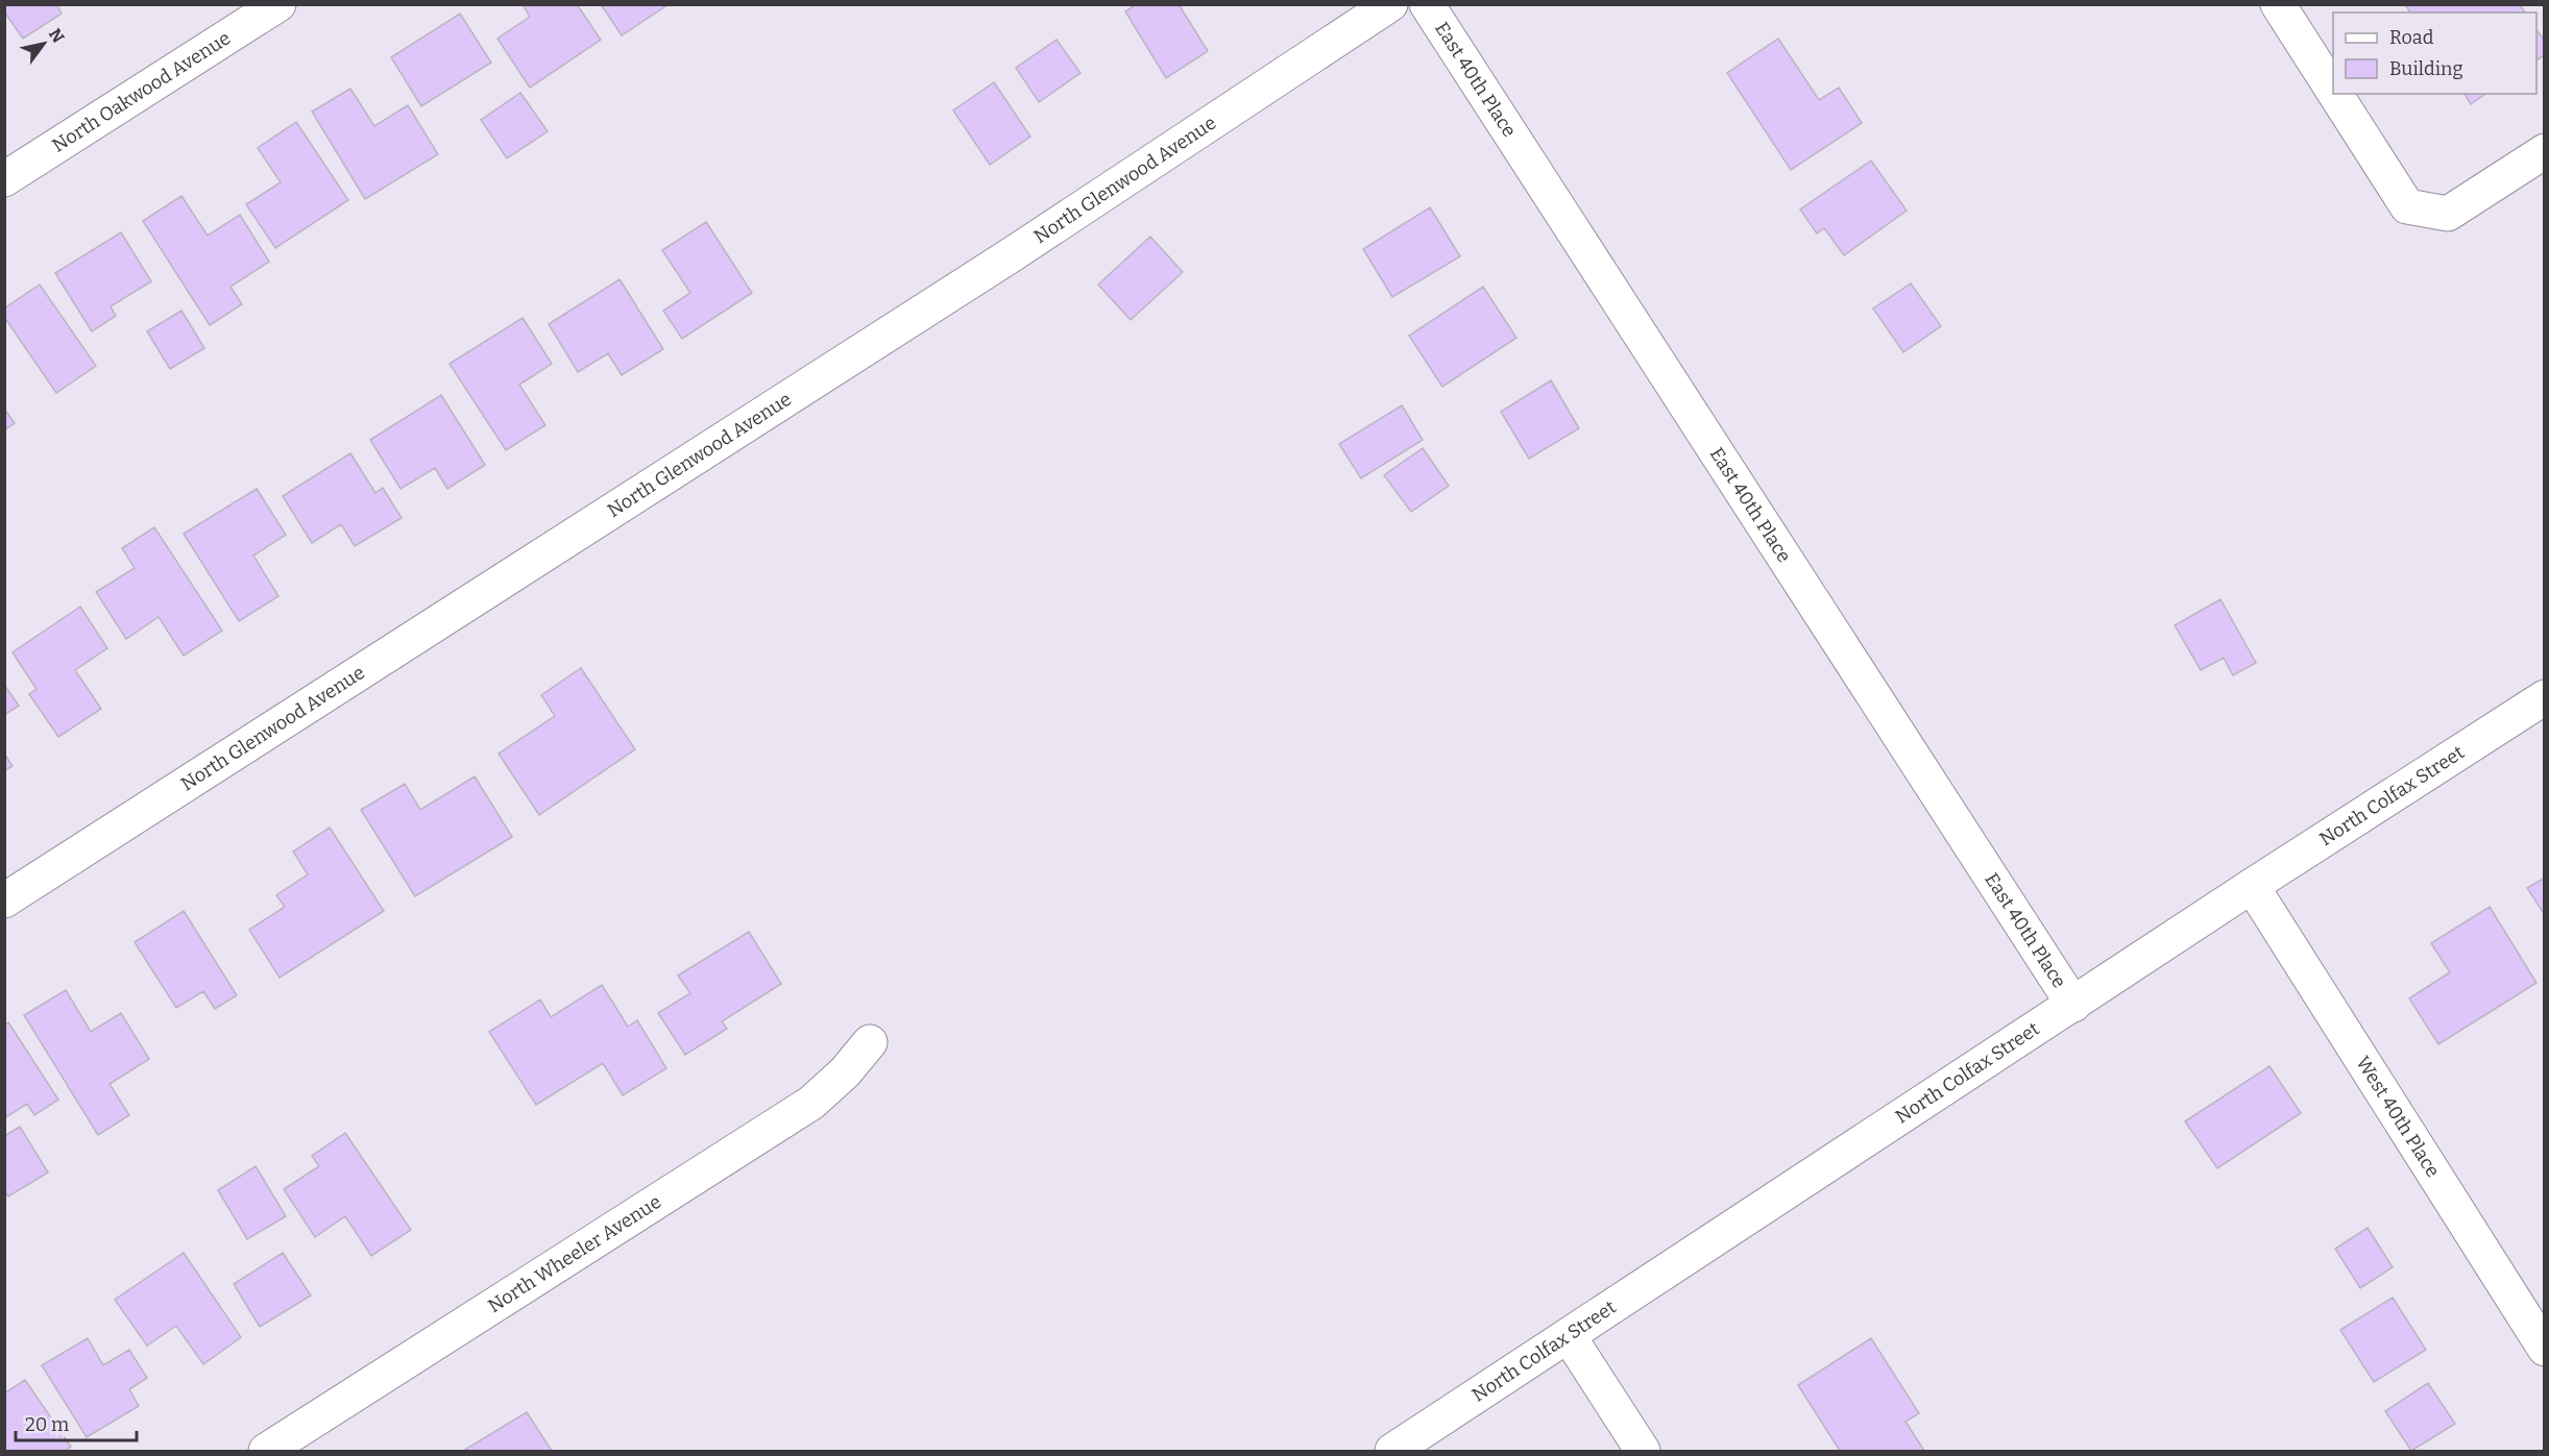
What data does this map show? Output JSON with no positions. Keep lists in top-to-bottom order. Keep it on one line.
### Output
{"streets":{"street":["East 40th Place","North Oakwood Avenue","North Glenwood Avenue","North Colfax Street","West 40th Place","North Wheeler Avenue"]},"crossings":[["East 40th Place","North Colfax Street"],["North Colfax Street","West 40th Place"]],"legend":["Road","Building"],"scale_bar":"20 m","north":"top right"}
